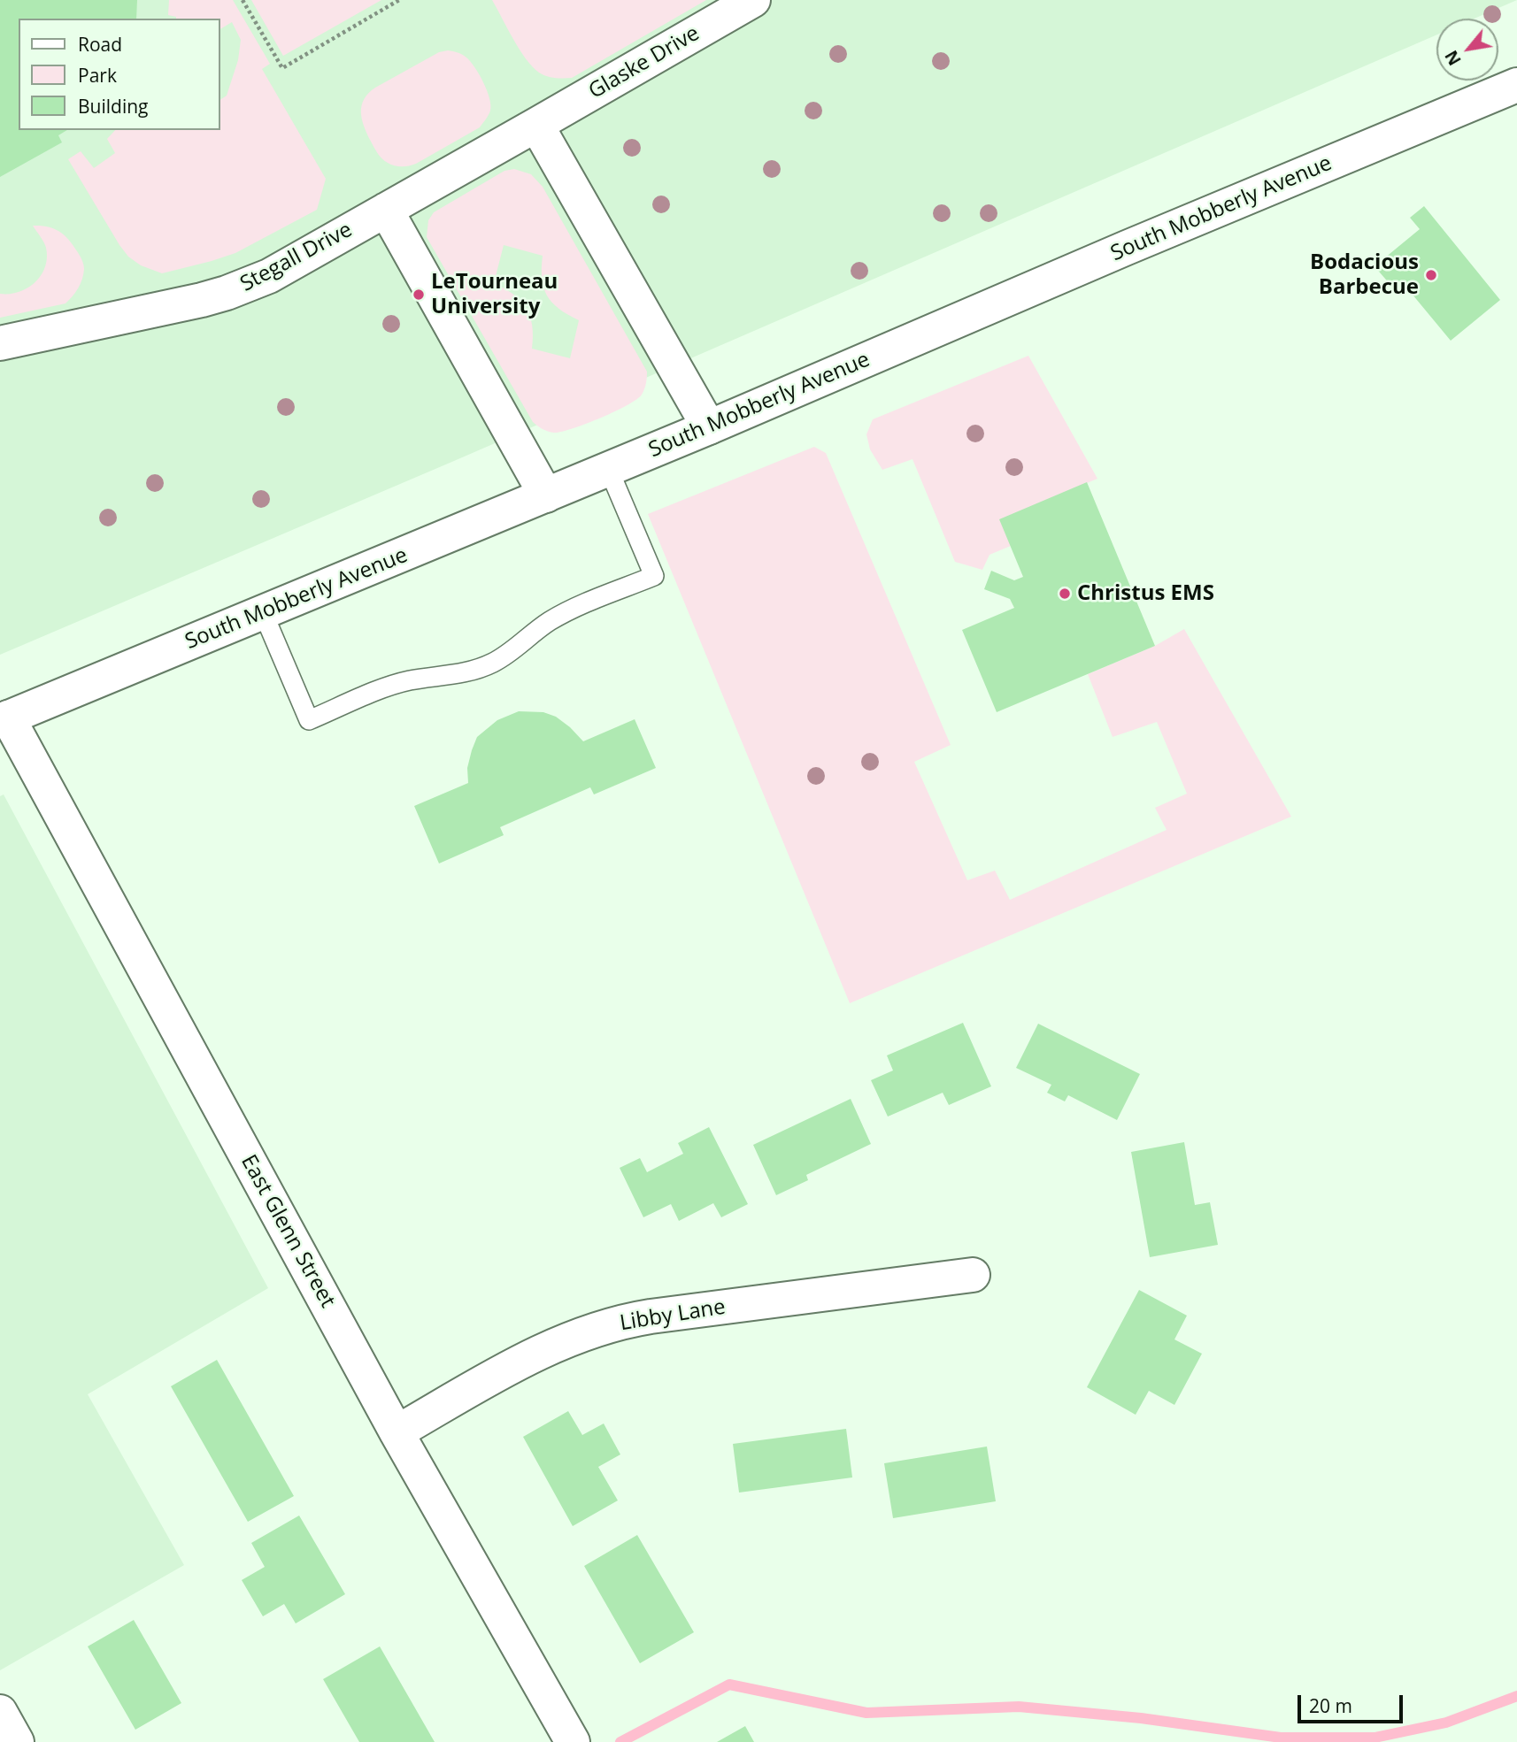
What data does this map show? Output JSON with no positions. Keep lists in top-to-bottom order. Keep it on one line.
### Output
{"streets":{"street":["Glaske Drive","South Mobberly Avenue","Stegall Drive","East Glenn Street","Libby Lane"]},"crossings":[["Glaske Drive","Stegall Drive"],["South Mobberly Avenue","East Glenn Street"],["East Glenn Street","Libby Lane"]],"places":["Bodacious Barbecue","LeTourneau University","Christus EMS"],"legend":["Road","Park","Building"],"scale_bar":"20 m","north":"bottom left"}
